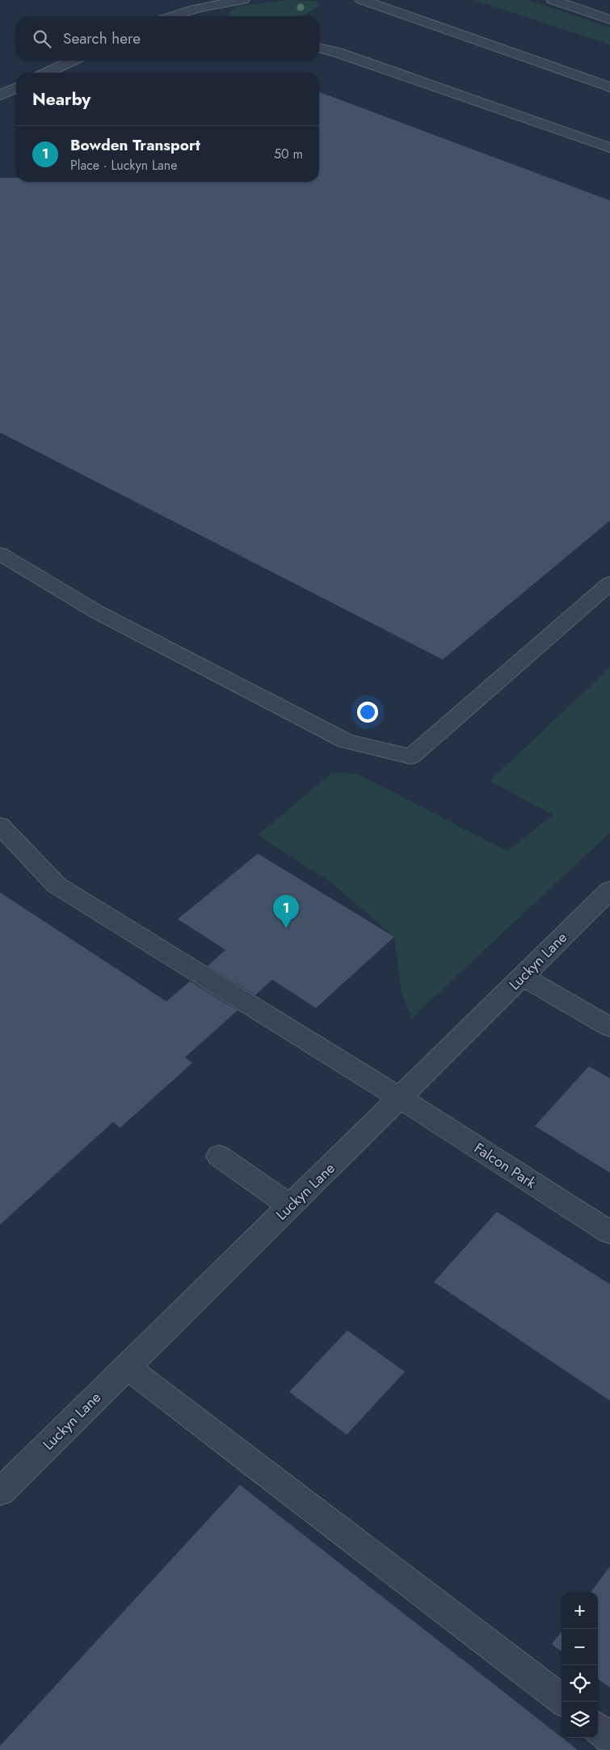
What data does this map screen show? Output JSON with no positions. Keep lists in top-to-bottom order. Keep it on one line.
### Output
{"streets":{"street":["Luckyn Lane","Falcon Park"]},"crossings":[["Luckyn Lane","Falcon Park"]],"page":{"search":"Search here","heading":"Nearby","list":[{"mark":"1","name":"Bowden Transport","note":"Place · Luckyn Lane","value":"50 m"}],"pins":"1","map_buttons":["+","−"]}}
